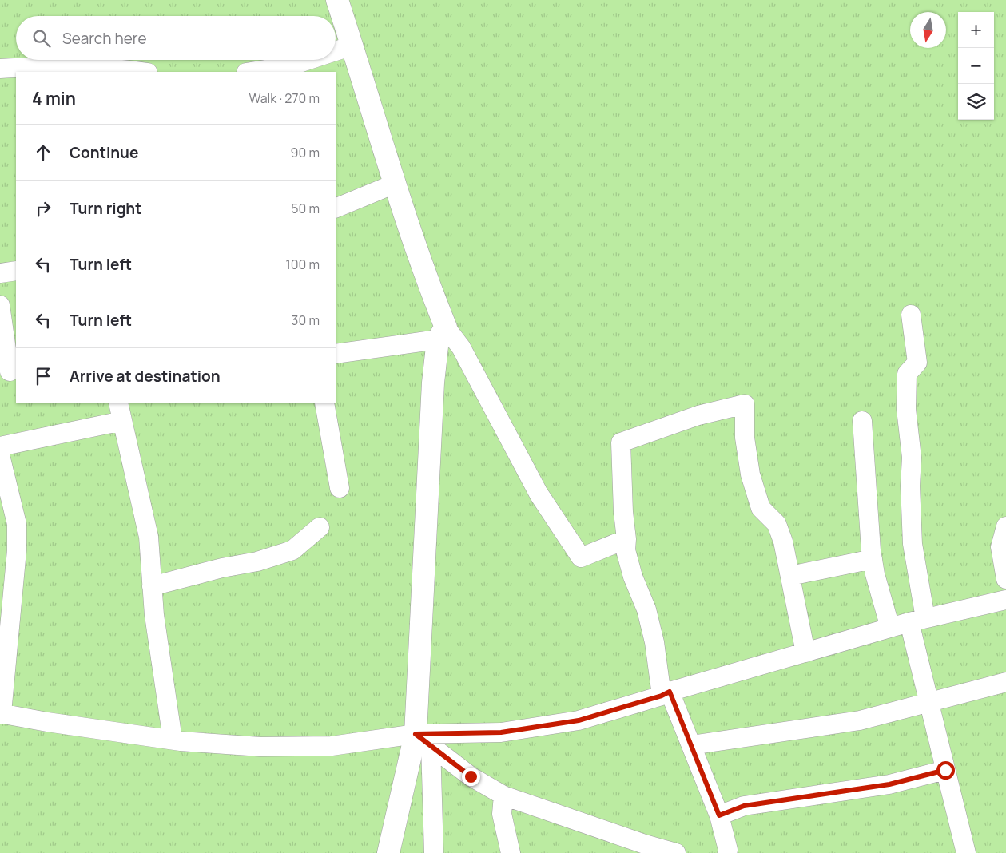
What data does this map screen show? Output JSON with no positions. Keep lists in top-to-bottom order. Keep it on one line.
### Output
{"north":"bottom","page":{"map_buttons":["+","−"],"search":"Search here","heading":["4 min","Walk · 270 m"],"list":[["Continue","90 m"],["Turn right","50 m"],["Turn left","100 m"],["Turn left","30 m"],"Arrive at destination"]}}
